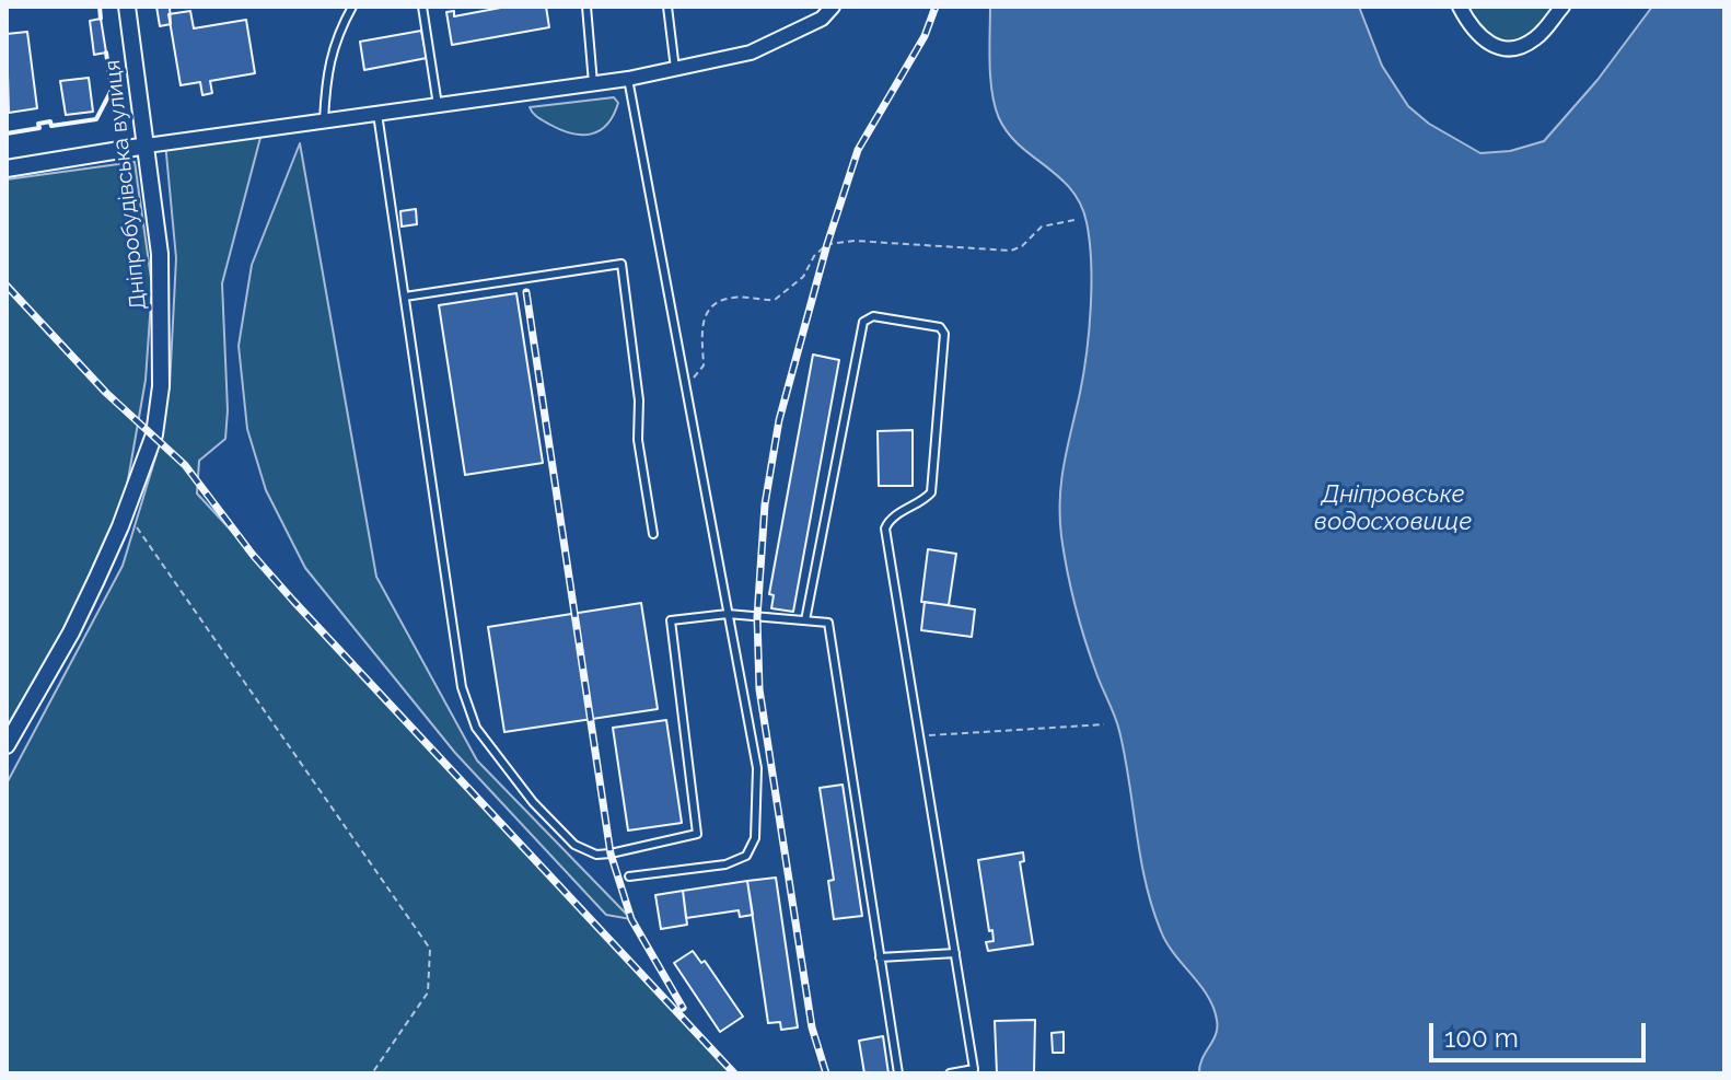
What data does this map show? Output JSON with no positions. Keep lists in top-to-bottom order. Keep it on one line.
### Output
{"streets":{"street":["Дніпробудівська вулиця"]},"water":["Дніпровське водосховище"],"scale_bar":"100 m"}
